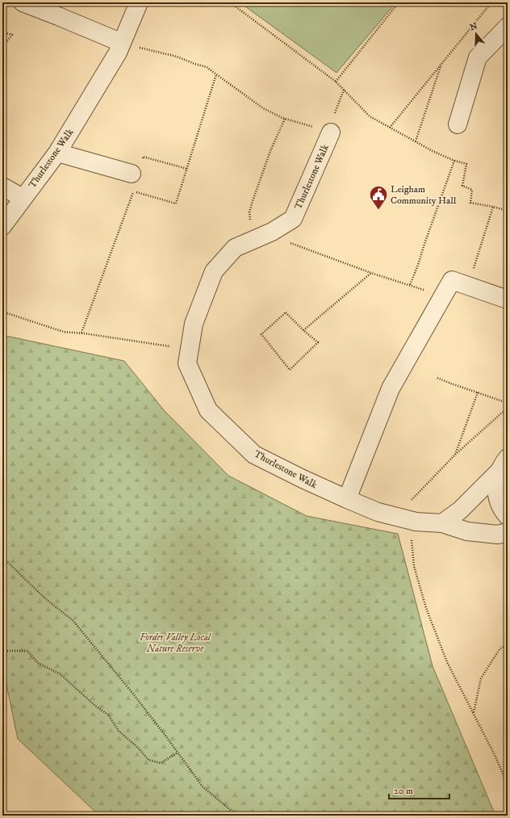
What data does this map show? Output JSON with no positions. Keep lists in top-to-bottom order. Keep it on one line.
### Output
{"streets":{"street":["Thurlestone Walk"]},"parks":["Forder Valley Local Nature Reserve"],"places":{"public building":["Leigham Community Hall"]},"scale_bar":"20 m","north":"top"}
